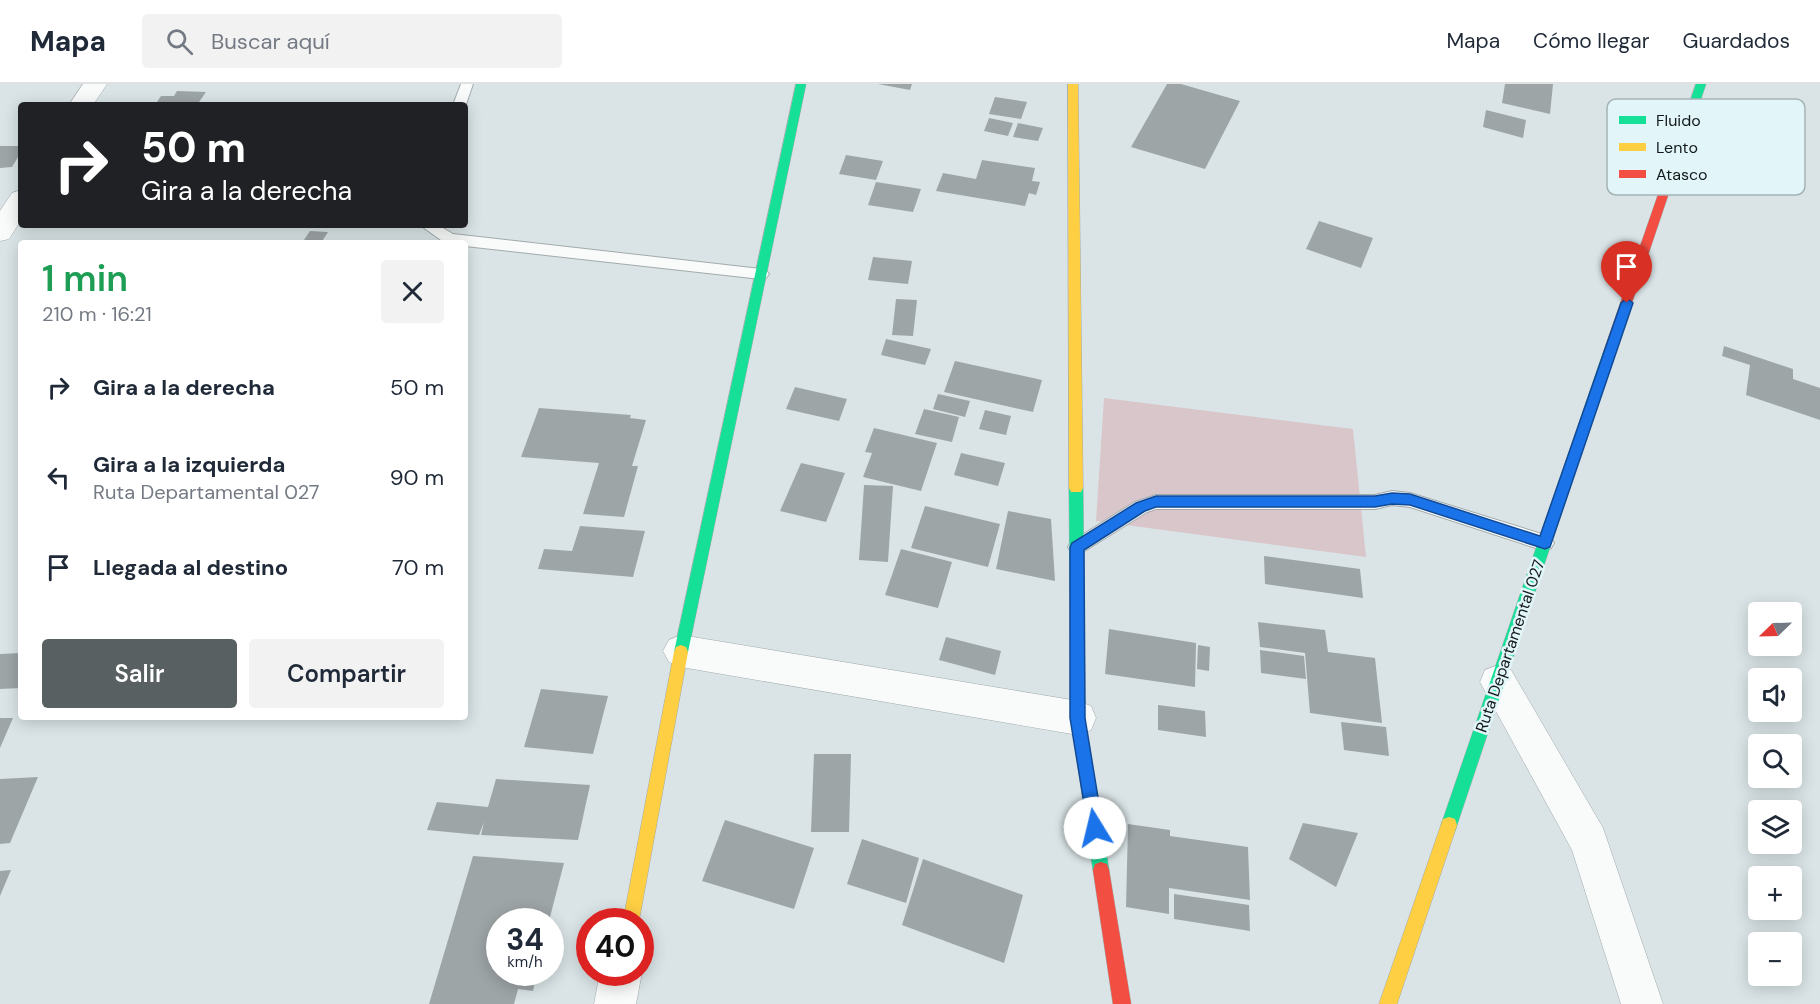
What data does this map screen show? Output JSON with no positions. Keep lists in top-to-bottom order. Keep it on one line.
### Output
{"streets":{"street":["Ruta Departamental 027"]},"legend":["Fluido","Lento","Atasco"],"north":"bottom left","page":{"header":"Mapa","search":"Buscar aquí","nav":["Mapa","Cómo llegar","Guardados"],"turn":["50 m","Gira a la derecha"],"heading":["1 min","210 m · 16:21"],"list":[{"name":"Gira a la derecha","value":"50 m"},{"name":"Gira a la izquierda","note":"Ruta Departamental 027","value":"90 m"},{"name":"Llegada al destino","value":"70 m"}],"map_buttons":["+","−"],"buttons":["Salir","Compartir"],"speed":"34 km/h","limit":"40"}}
